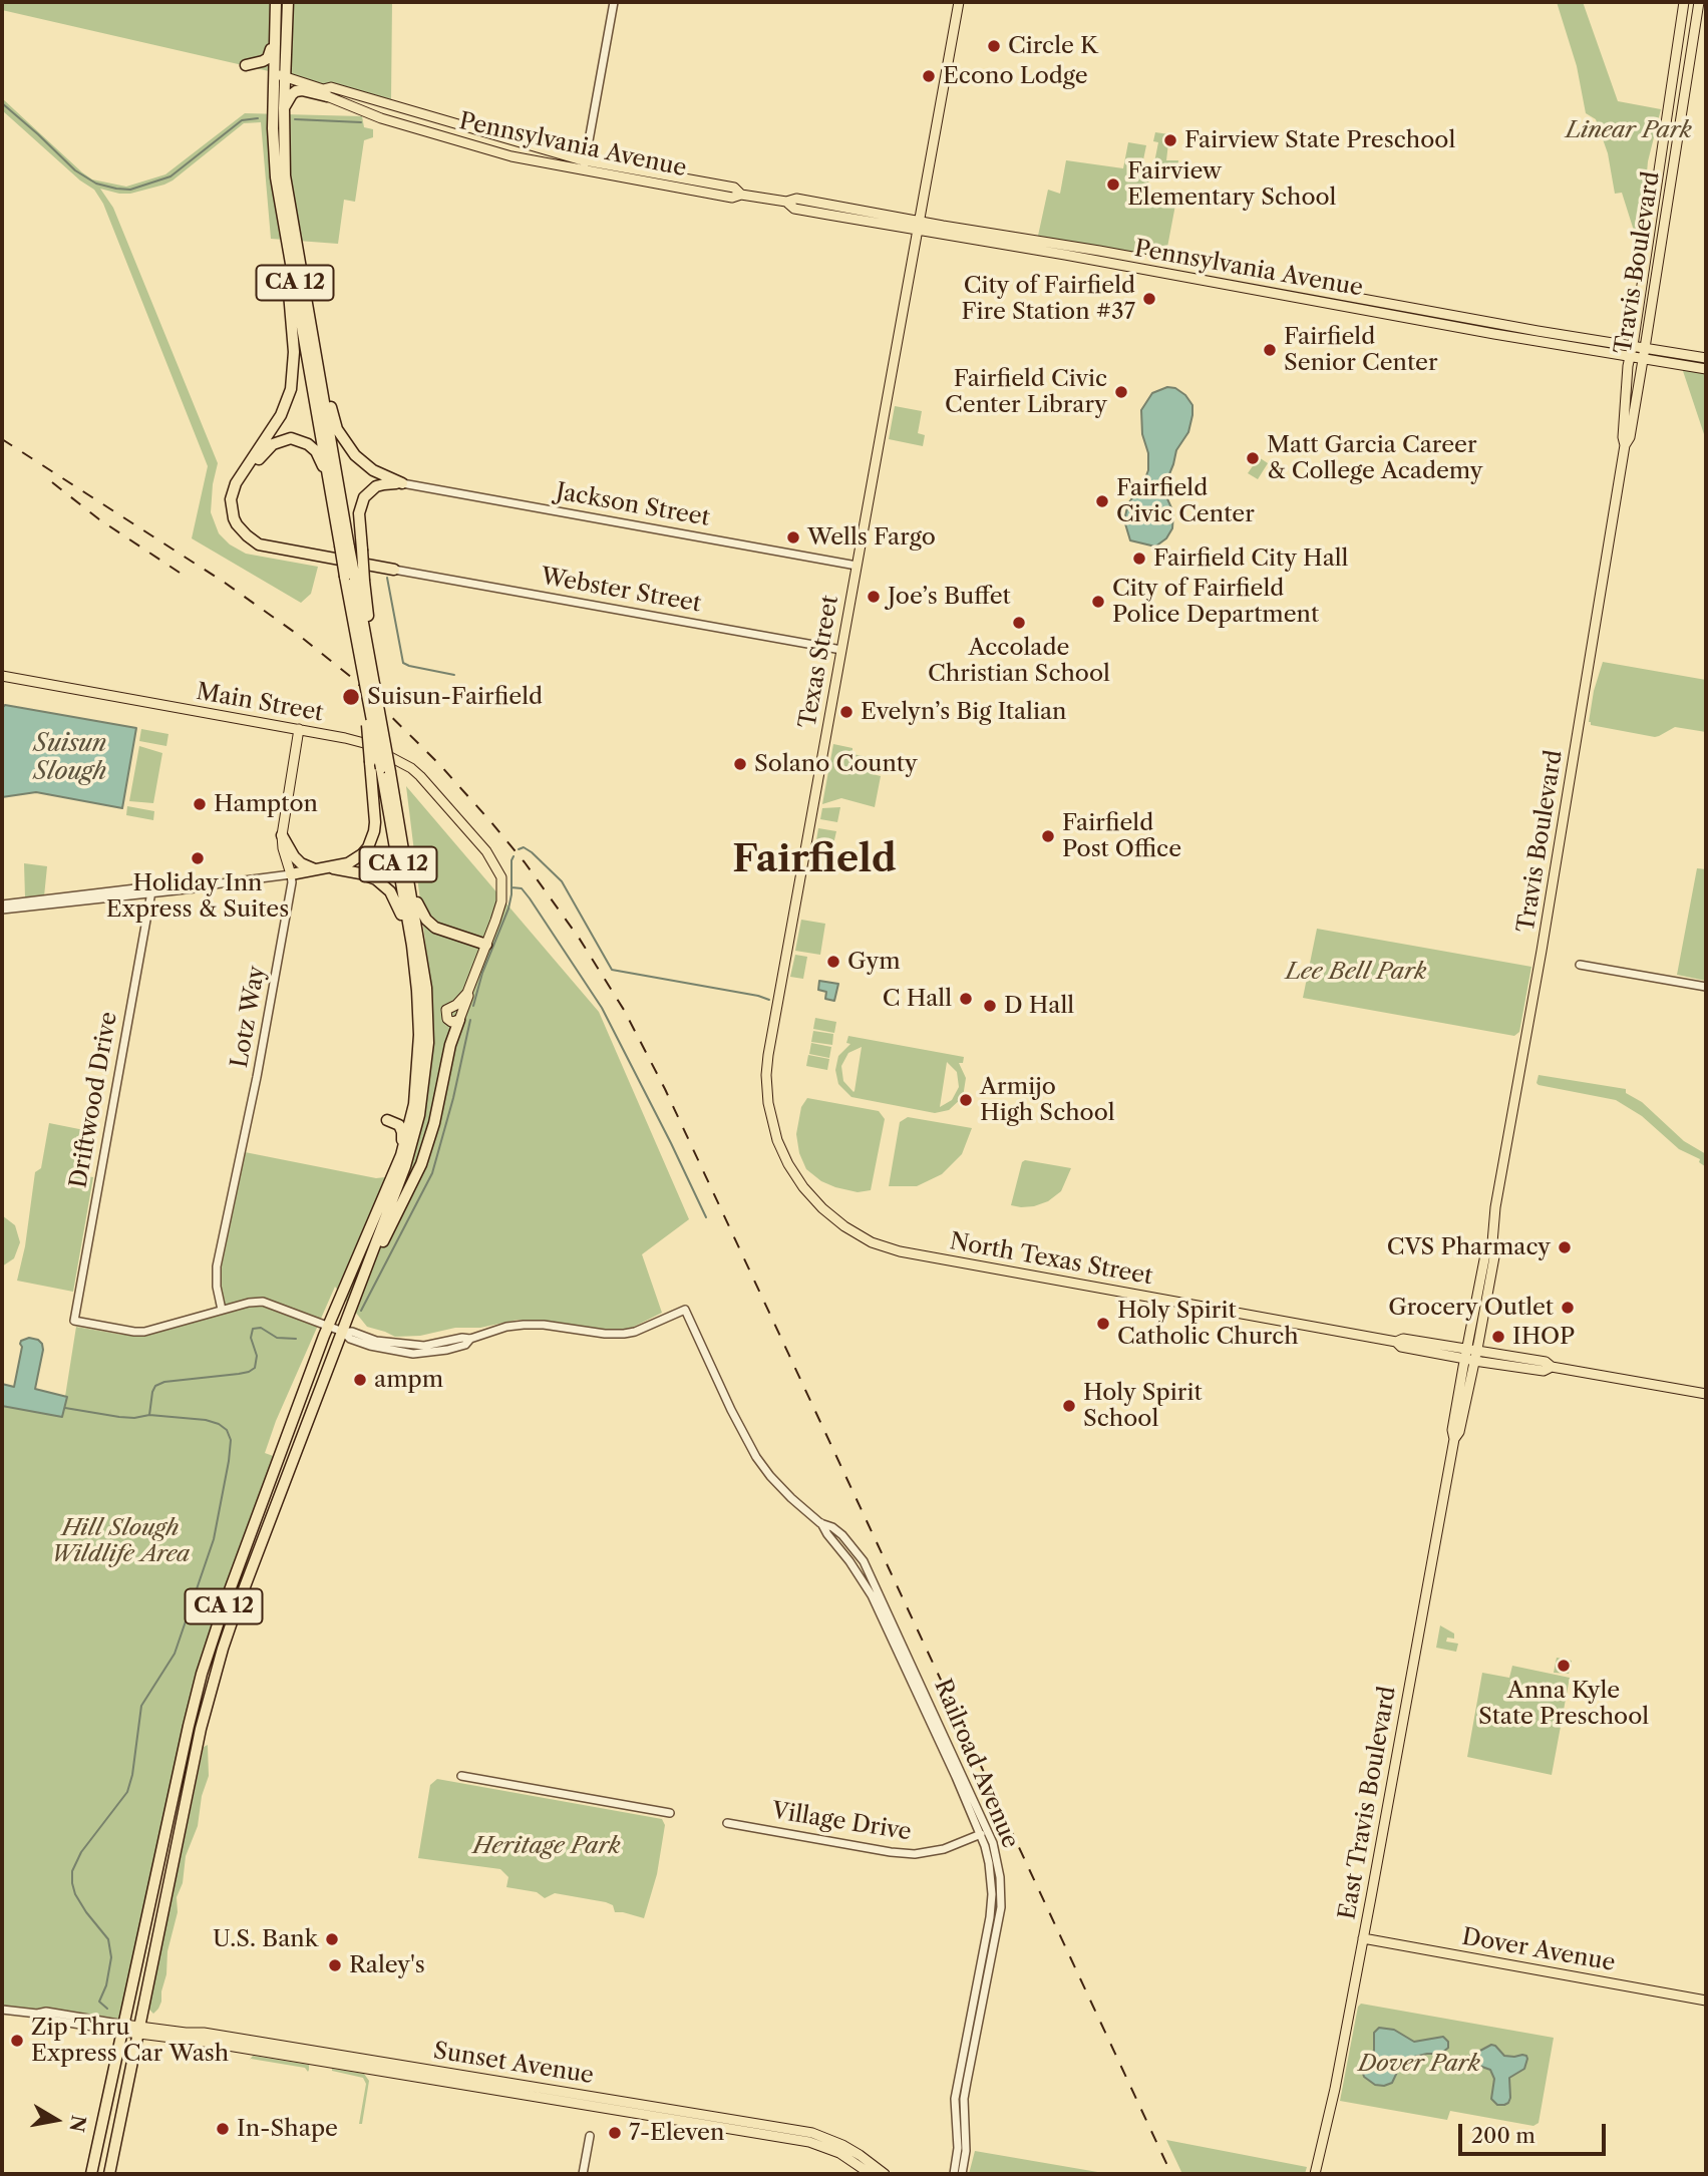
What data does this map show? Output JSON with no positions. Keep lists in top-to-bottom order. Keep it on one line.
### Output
{"streets":{"highway":["CA 12"],"main road":["Pennsylvania Avenue","Travis Boulevard","Texas Street","Main Street","Lotz Way","North Texas Street","East Travis Boulevard","Dover Avenue","Sunset Avenue"],"street":["Jackson Street","Webster Street","Driftwood Drive","Railroad Avenue","Village Drive"]},"crossings":[["Pennsylvania Avenue","Travis Boulevard"],["Pennsylvania Avenue","CA 12"],["Pennsylvania Avenue","Texas Street"],["Travis Boulevard","North Texas Street"],["Travis Boulevard","East Travis Boulevard"],["CA 12","Sunset Avenue"],["Jackson Street","Texas Street"],["Webster Street","Texas Street"],["Texas Street","North Texas Street"],["Main Street","Lotz Way"],["Lotz Way","Driftwood Drive"],["North Texas Street","East Travis Boulevard"],["Railroad Avenue","Village Drive"],["East Travis Boulevard","Dover Avenue"]],"districts":["Fairfield"],"water":["Suisun Slough"],"parks":["Linear Park","Lee Bell Park","Hill Slough Wildlife Area","Heritage Park","Dover Park"],"places":["Circle K","Econo Lodge","Fairview State Preschool","Fairview Elementary School","City of Fairfield Fire Station #37","Fairfield Senior Center","Fairfield Civic Center Library","Matt Garcia Career & College Academy","Fairfield Civic Center","Wells Fargo","Fairfield City Hall","Joe’s Buffet","City of Fairfield Police Department","Accolade Christian School","Suisun-Fairfield","Evelyn’s Big Italian","Solano County","Hampton","Fairfield Post Office","Holiday Inn Express & Suites","Gym","C Hall","D Hall","Armijo High School","CVS Pharmacy","Grocery Outlet","Holy Spirit Catholic Church","IHOP","ampm","Holy Spirit School","Anna Kyle State Preschool","U.S. Bank","Raley's","Zip Thru Express Car Wash","In-Shape","7-Eleven"],"scale_bar":"200 m","north":"right"}
